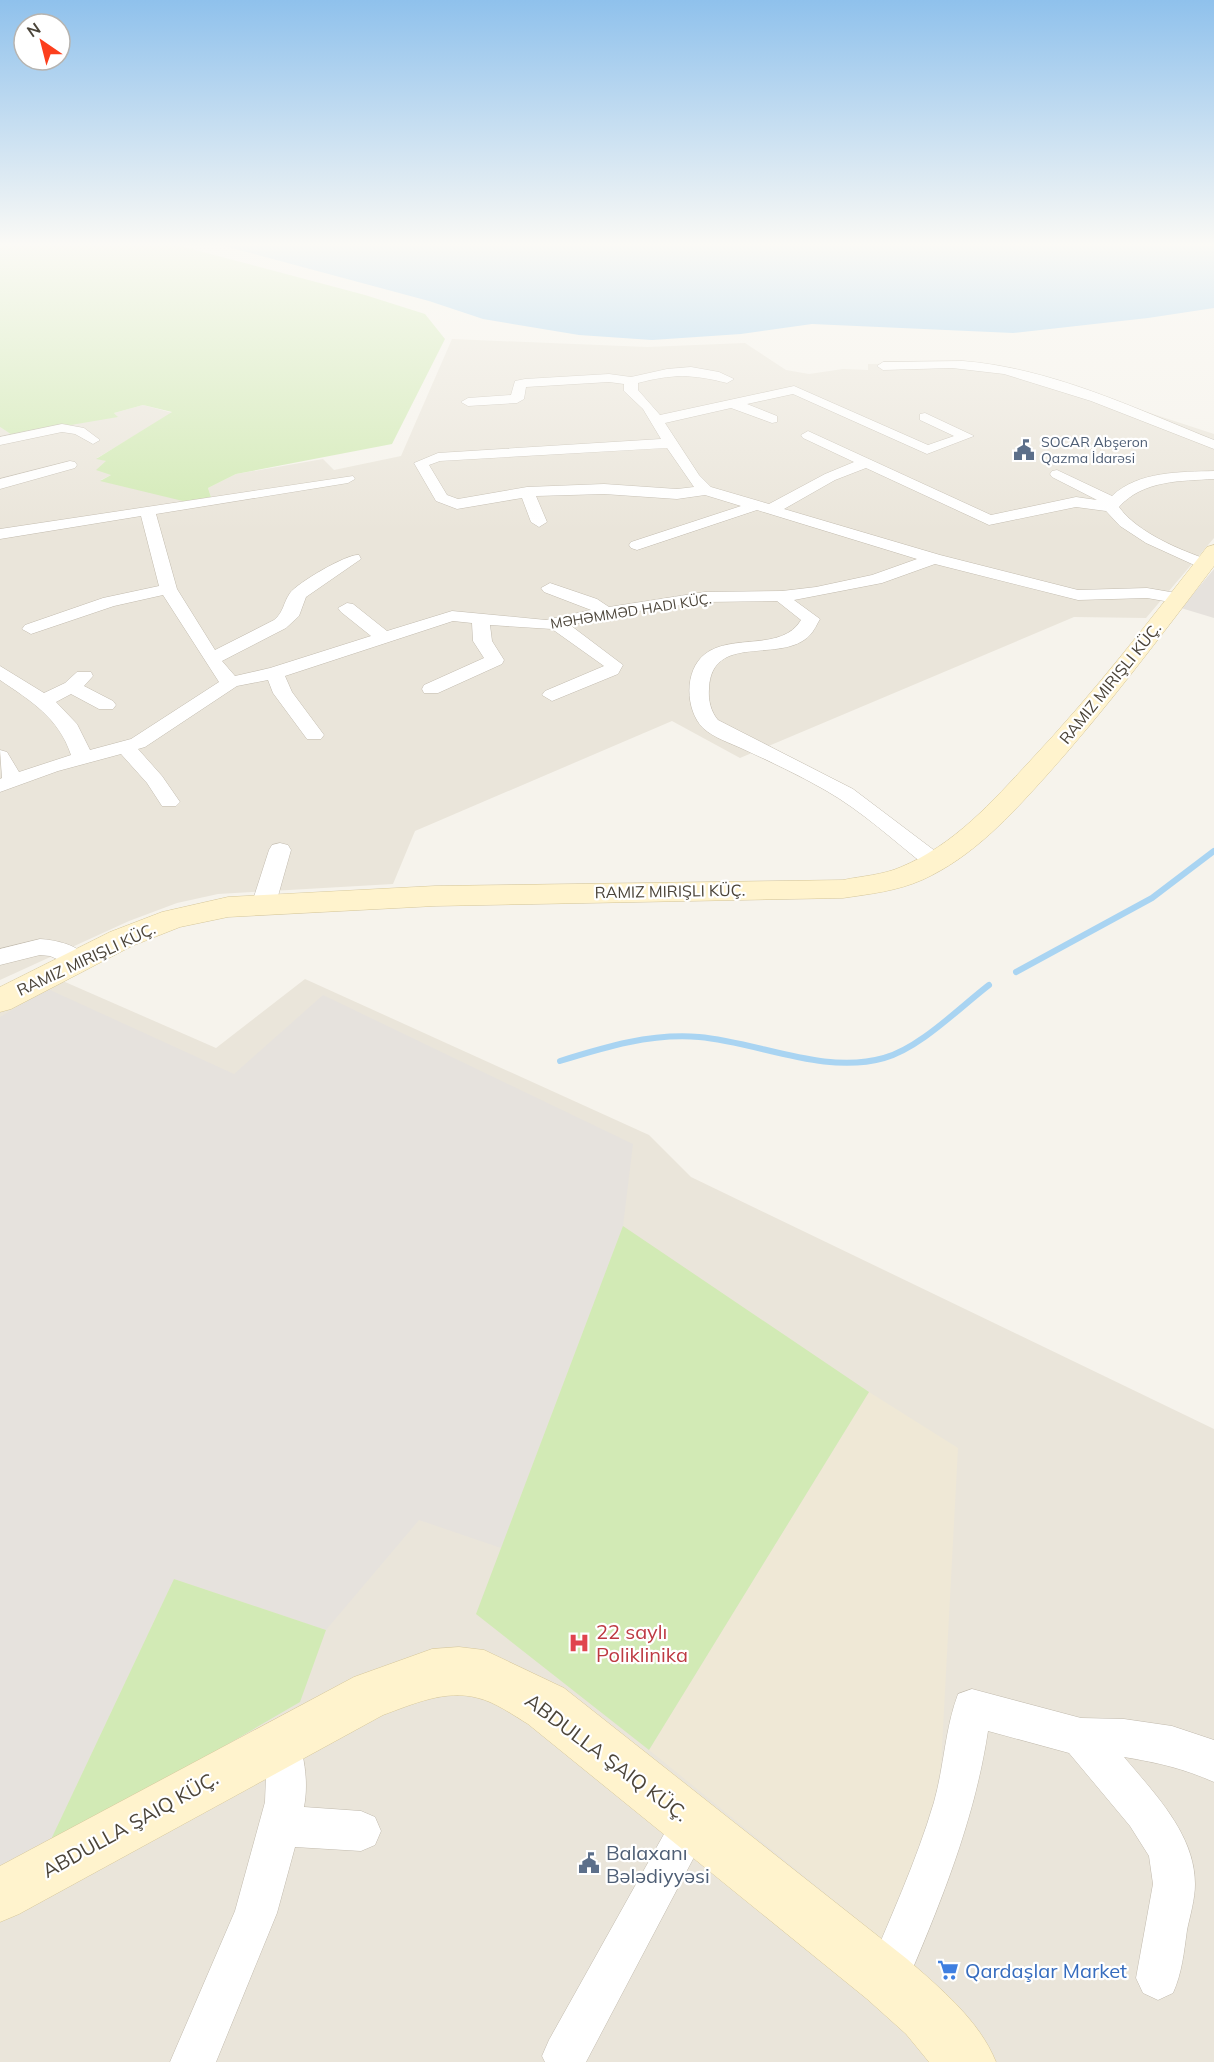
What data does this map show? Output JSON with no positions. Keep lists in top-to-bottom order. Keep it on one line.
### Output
{"streets":{"street":["MƏHƏMMƏD HADI KÜÇ.","RAMIZ MIRIŞLI KÜÇ.","ABDULLA ŞAIQ KÜÇ."]},"places":{"public building":["SOCAR Abşeron Qazma İdarəsi","Balaxanı Bələdiyyəsi"],"hospital":["22 saylı Poliklinika"],"supermarket":["Qardaşlar Market"]},"north":"top left"}
